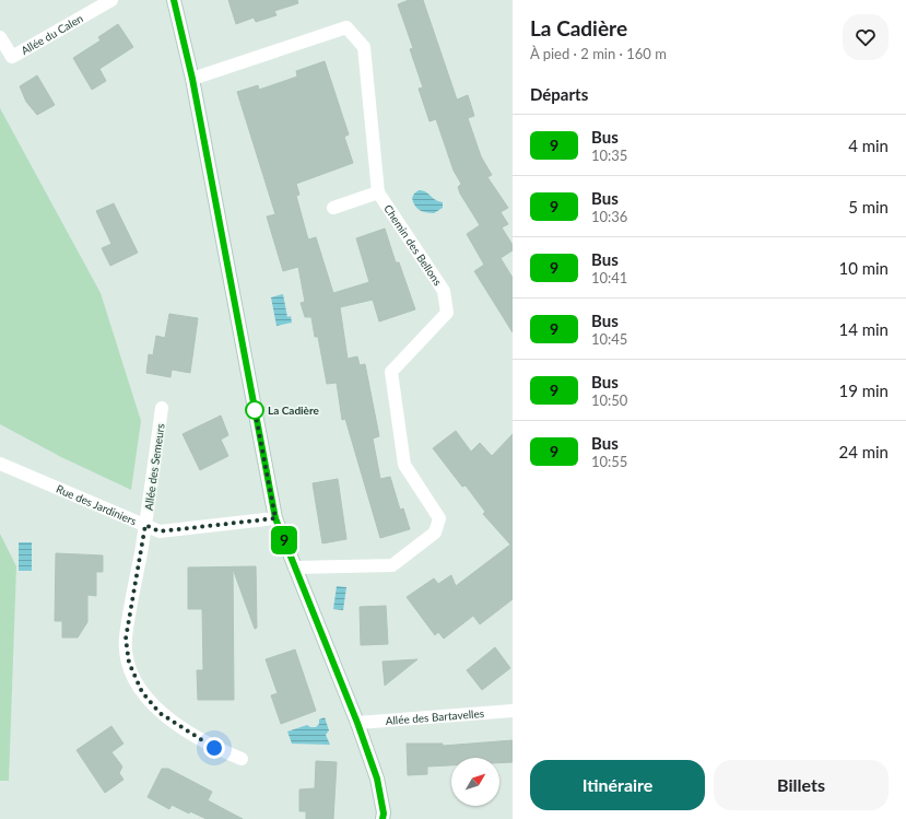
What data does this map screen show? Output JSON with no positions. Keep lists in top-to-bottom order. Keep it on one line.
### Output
{"streets":{"street":["Allée du Calen","Chemin des Bellons","Allée des Semeurs","Rue des Jardiniers","Allée des Bartavelles"]},"crossings":[["Allée des Semeurs","Rue des Jardiniers"]],"places":["La Cadière"],"lines":["bus line 9"],"north":"top right","page":{"on_map":"9","heading":[["La Cadière","À pied · 2 min · 160 m"],"Départs"],"list":[{"mark":"9","name":"Bus","note":"10:35","value":"4 min"},{"mark":"9","name":"Bus","note":"10:36","value":"5 min"},{"mark":"9","name":"Bus","note":"10:41","value":"10 min"},{"mark":"9","name":"Bus","note":"10:45","value":"14 min"},{"mark":"9","name":"Bus","note":"10:50","value":"19 min"},{"mark":"9","name":"Bus","note":"10:55","value":"24 min"}],"buttons":["Itinéraire","Billets"]}}
